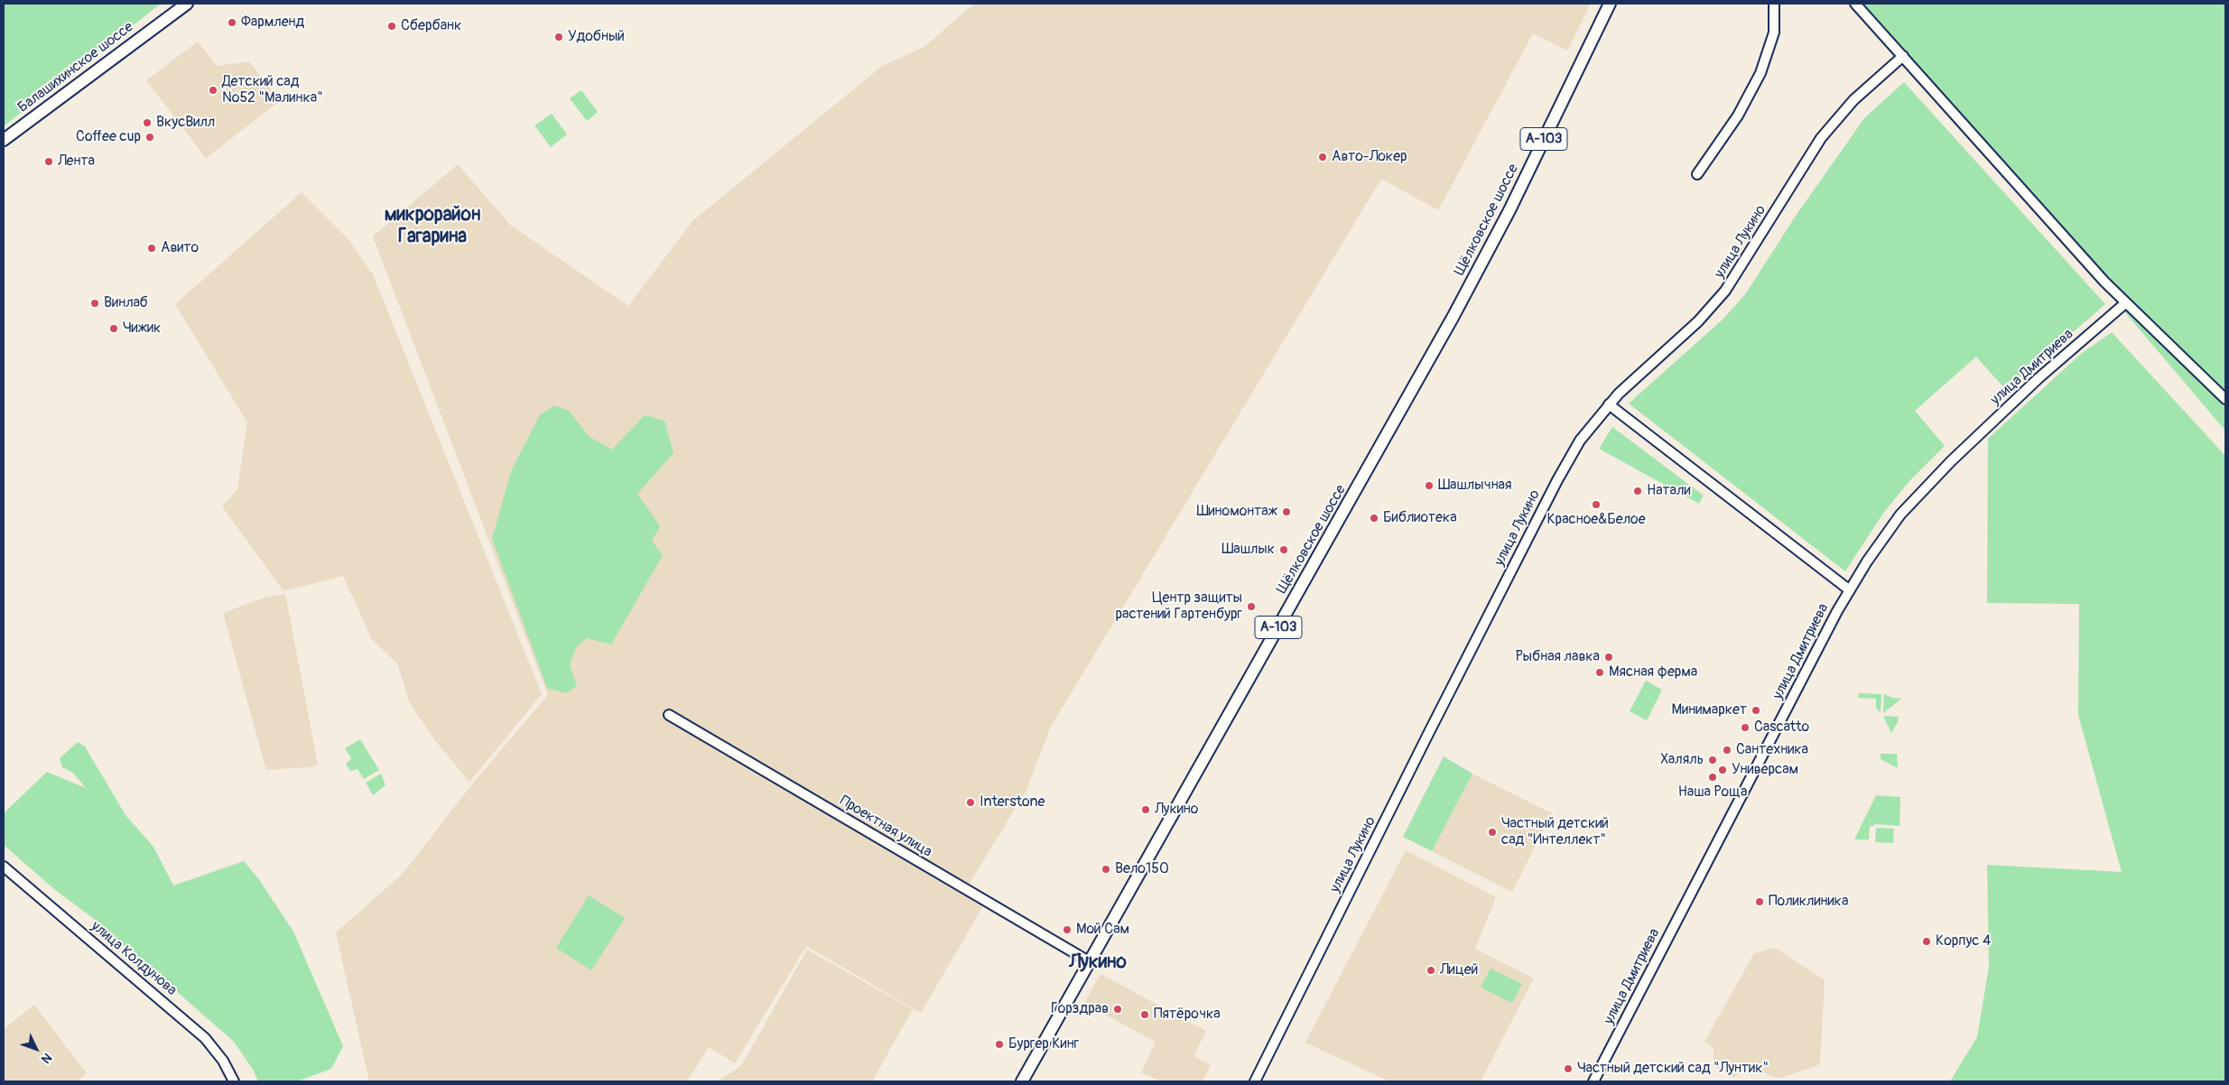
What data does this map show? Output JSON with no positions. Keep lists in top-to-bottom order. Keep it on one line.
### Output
{"streets":{"main road":["Балашихинское шоссе","А-103","Щёлковское шоссе"],"street":["улица Лукино","улица Дмитриева","Проектная улица","улица Колдунова"]},"crossings":[["Щёлковское шоссе","Проектная улица"]],"districts":["микрорайон Гагарина","Лукино"],"places":["Фармленд","Сбербанк","Удобный","Детский сад №52 \"Малинка\"","ВкусВилл","Coffee cup","Авто-Локер","Лента","Авито","Винлаб","Чижик","Шашлычная","Натали","Красное&Белое","Шиномонтаж","Библиотека","Шашлык","Центр защиты растений Гартенбург","Рыбная лавка","Мясная ферма","Минимаркет","Cascatto","Сантехника","Халяль","Универсам","Наша Роща","Interstone","Лукино","Частный детский сад \"Интеллект\"","Вело150","Поликлиника","Мой Сам","Корпус 4","Лицей","Горздрав","Пятёрочка","Бургер Кинг","Частный детский сад \"Лунтик\""],"north":"bottom right"}
